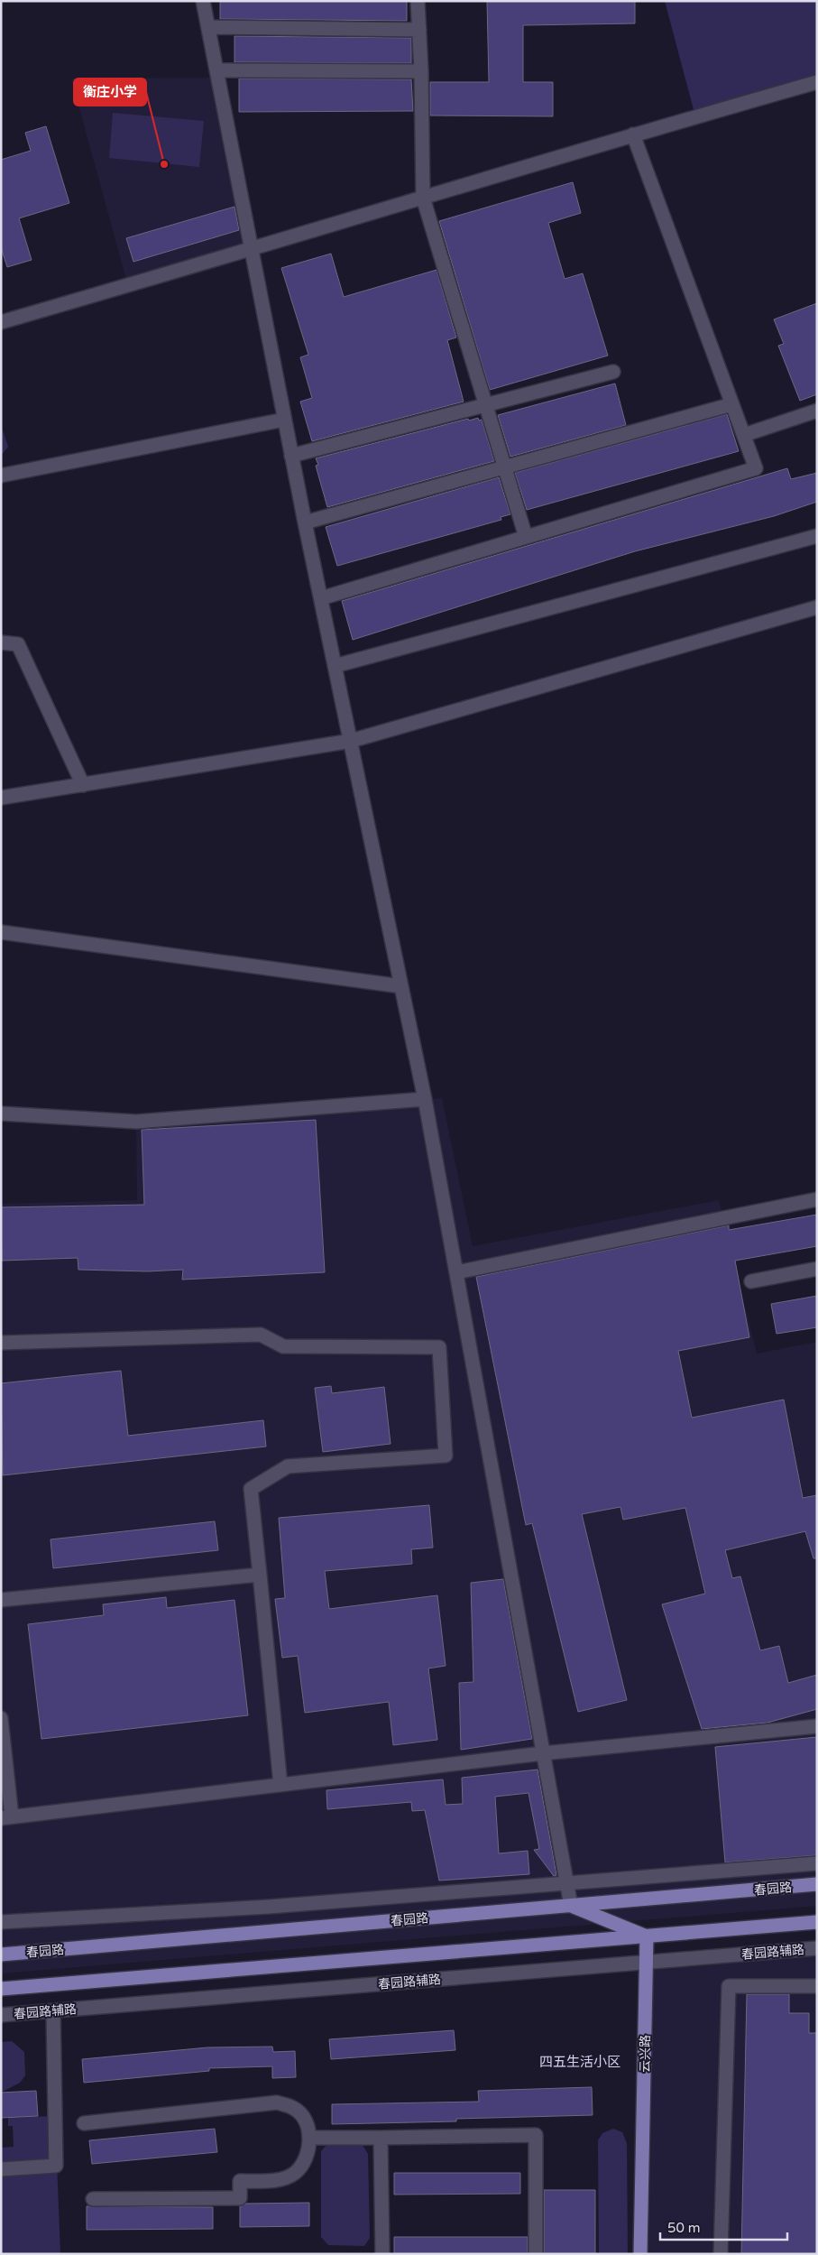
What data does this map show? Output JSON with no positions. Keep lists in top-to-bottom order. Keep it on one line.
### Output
{"streets":{"main road":["春园路","云兴路"],"street":["春园路辅路"]},"crossings":[["春园路辅路","云兴路"]],"districts":["四五生活小区"],"places":["衡庄小学"],"scale_bar":"50 m"}
